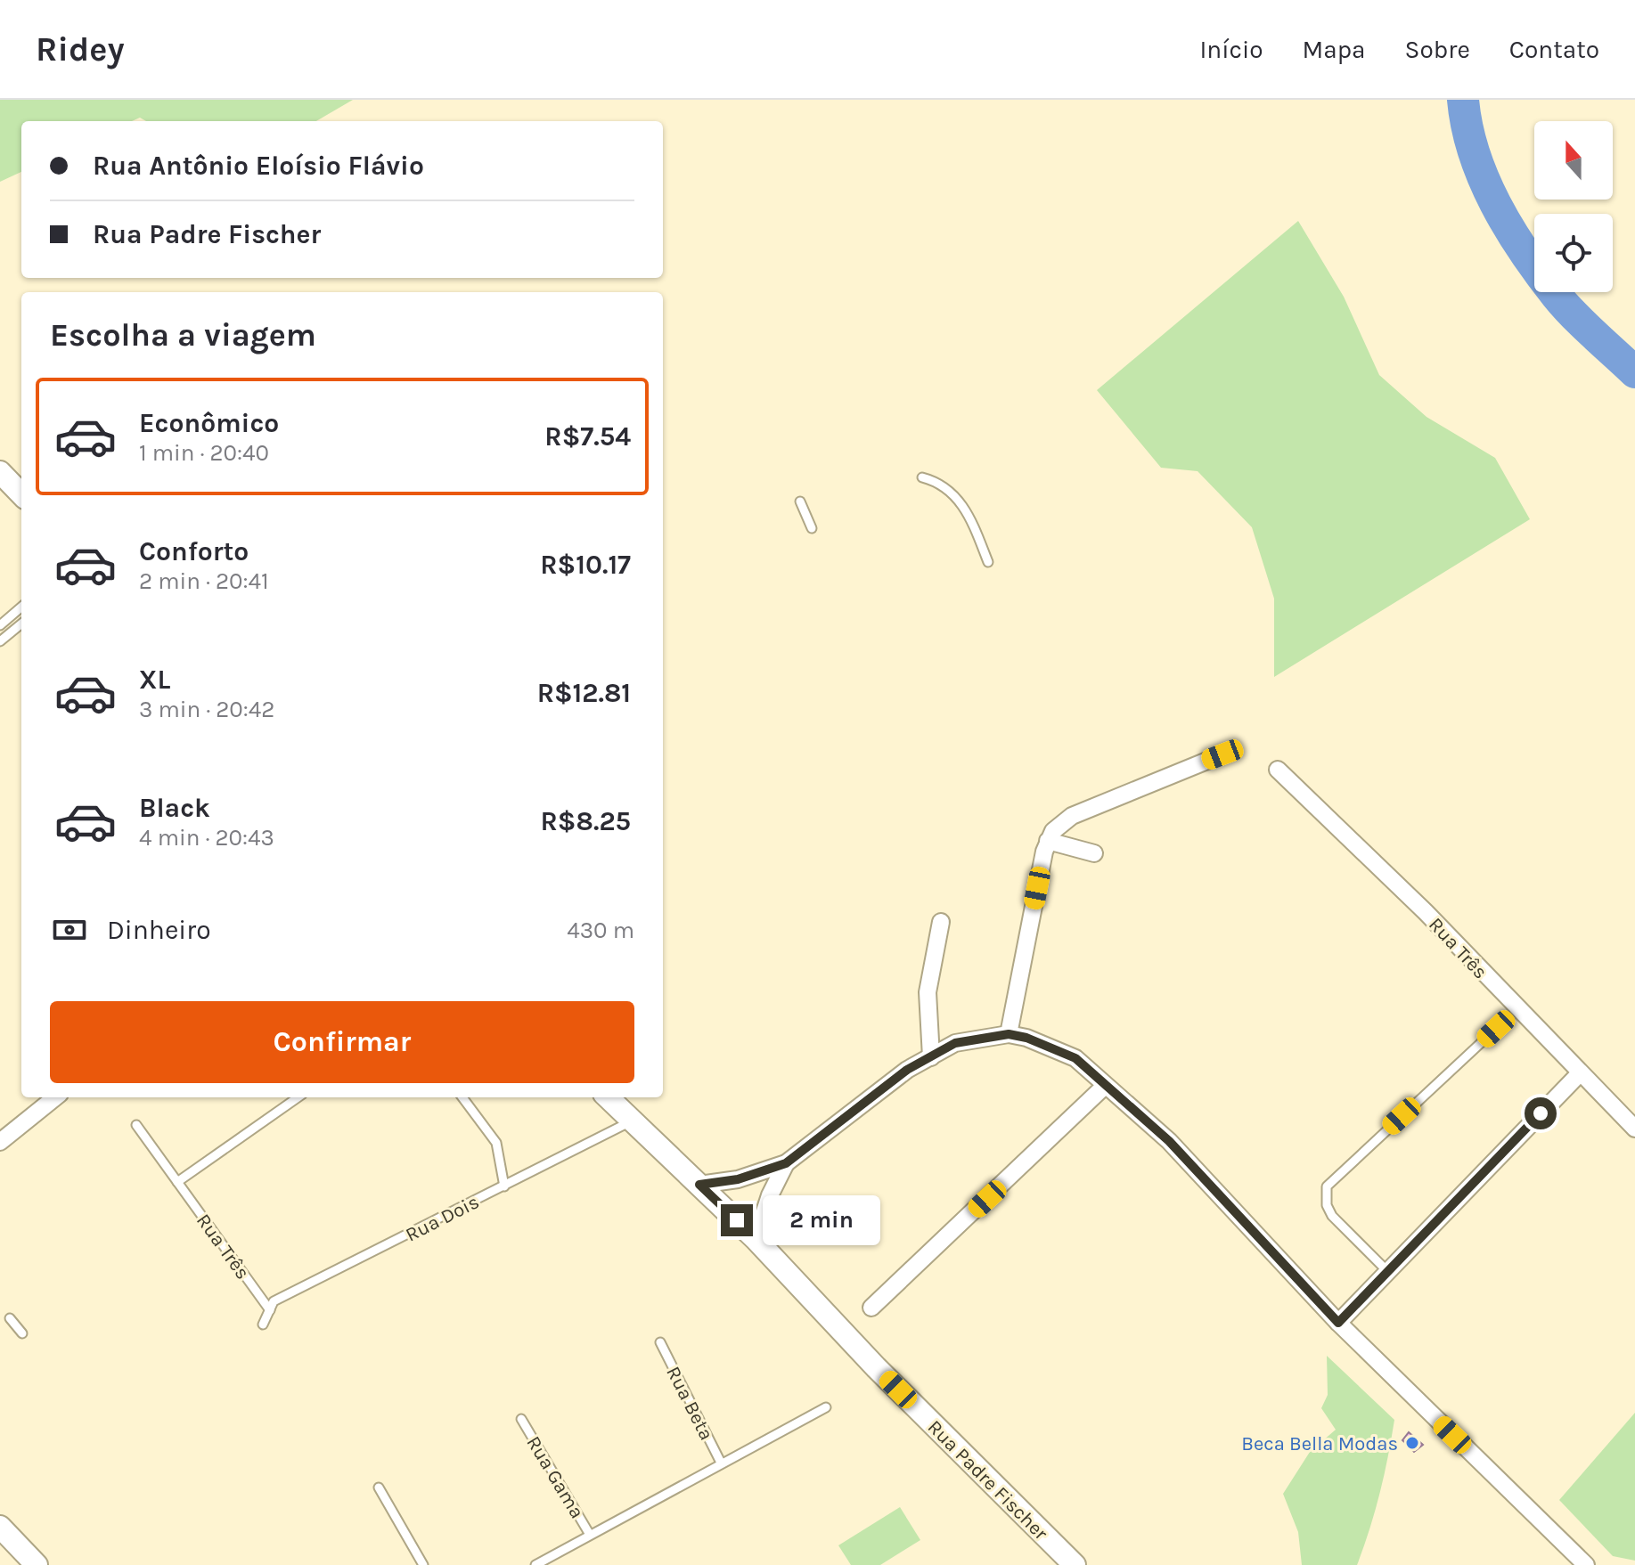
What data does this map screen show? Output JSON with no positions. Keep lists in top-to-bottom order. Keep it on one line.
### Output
{"streets":{"main road":["Rua Padre Fischer"],"street":["Rua Três"],"lane":["Rua Dois","Rua Beta","Rua Gama"]},"crossings":[["Rua Três","Rua Dois"],["Rua Dois","Rua Padre Fischer"]],"places":["Beca Bella Modas"],"north":"top","page":{"header":"Ridey","nav":["Início","Mapa","Sobre","Contato"],"banner":["Rua Antônio Eloísio Flávio","Rua Padre Fischer"],"heading":"Escolha a viagem","list":[{"name":"Econômico","note":"1 min · 20:40","value":"R$7.54"},{"name":"Conforto","note":"2 min · 20:41","value":"R$10.17"},{"name":"XL","note":"3 min · 20:42","value":"R$12.81"},{"name":"Black","note":"4 min · 20:43","value":"R$8.25"}],"pay":["Dinheiro","430 m"],"buttons":"Confirmar","bubble":"2 min"}}
